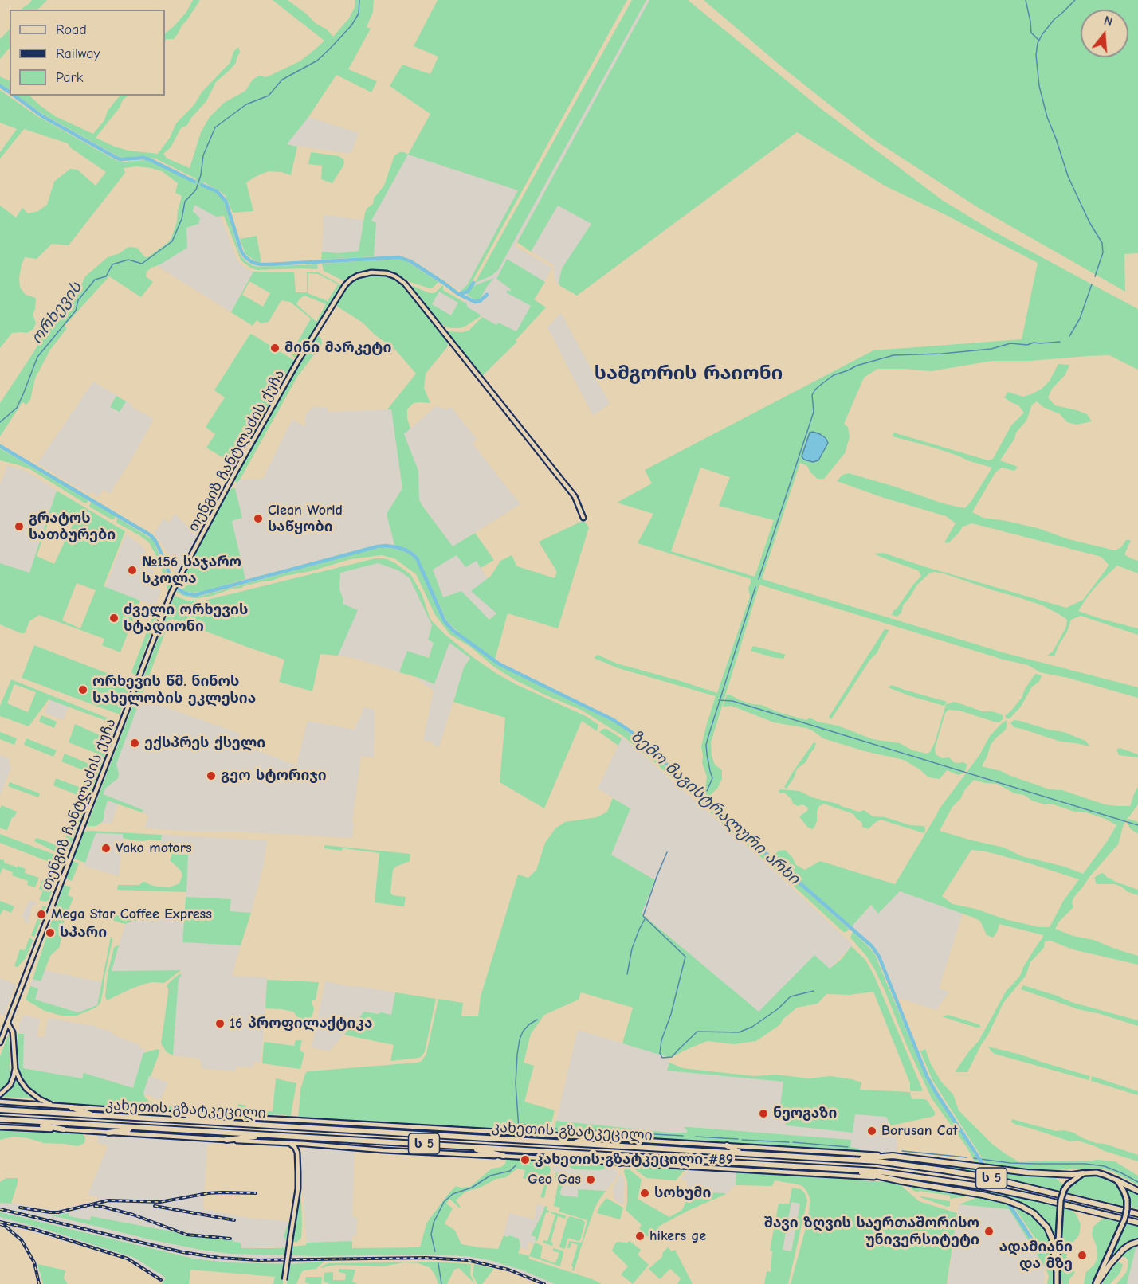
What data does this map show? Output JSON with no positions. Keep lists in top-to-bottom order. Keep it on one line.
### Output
{"streets":{"highway":["კახეთის გზატკეცილი","ს 5"],"street":["თენგიზ ჩანტლაძის ქუჩა"]},"districts":["სამგორის რაიონი"],"water":["ორხევის","ზემო მაგისტრალური არხი"],"places":["მინი მარკეტი","Clean World საწყობი","გრატოს სათბურები","№156 საჯარო სკოლა","ძველი ორხევის სტადიონი","ორხევის წმ. ნინოს სახელობის ეკლესია","ექსპრეს ქსელი","გეო სტორიჯი","Vako motors","Mega Star Coffee Express","სპარი","16 პროფილაქტიკა","ნეოგაზი","Borusan Cat","კახეთის გზატკეცილი #89","Geo Gas","სოხუმი","შავი ზღვის საერთაშორისო უნივერსიტეტი","hikers ge","ადამიანი და მზე"],"legend":["Road","Railway","Park"],"north":"top"}
